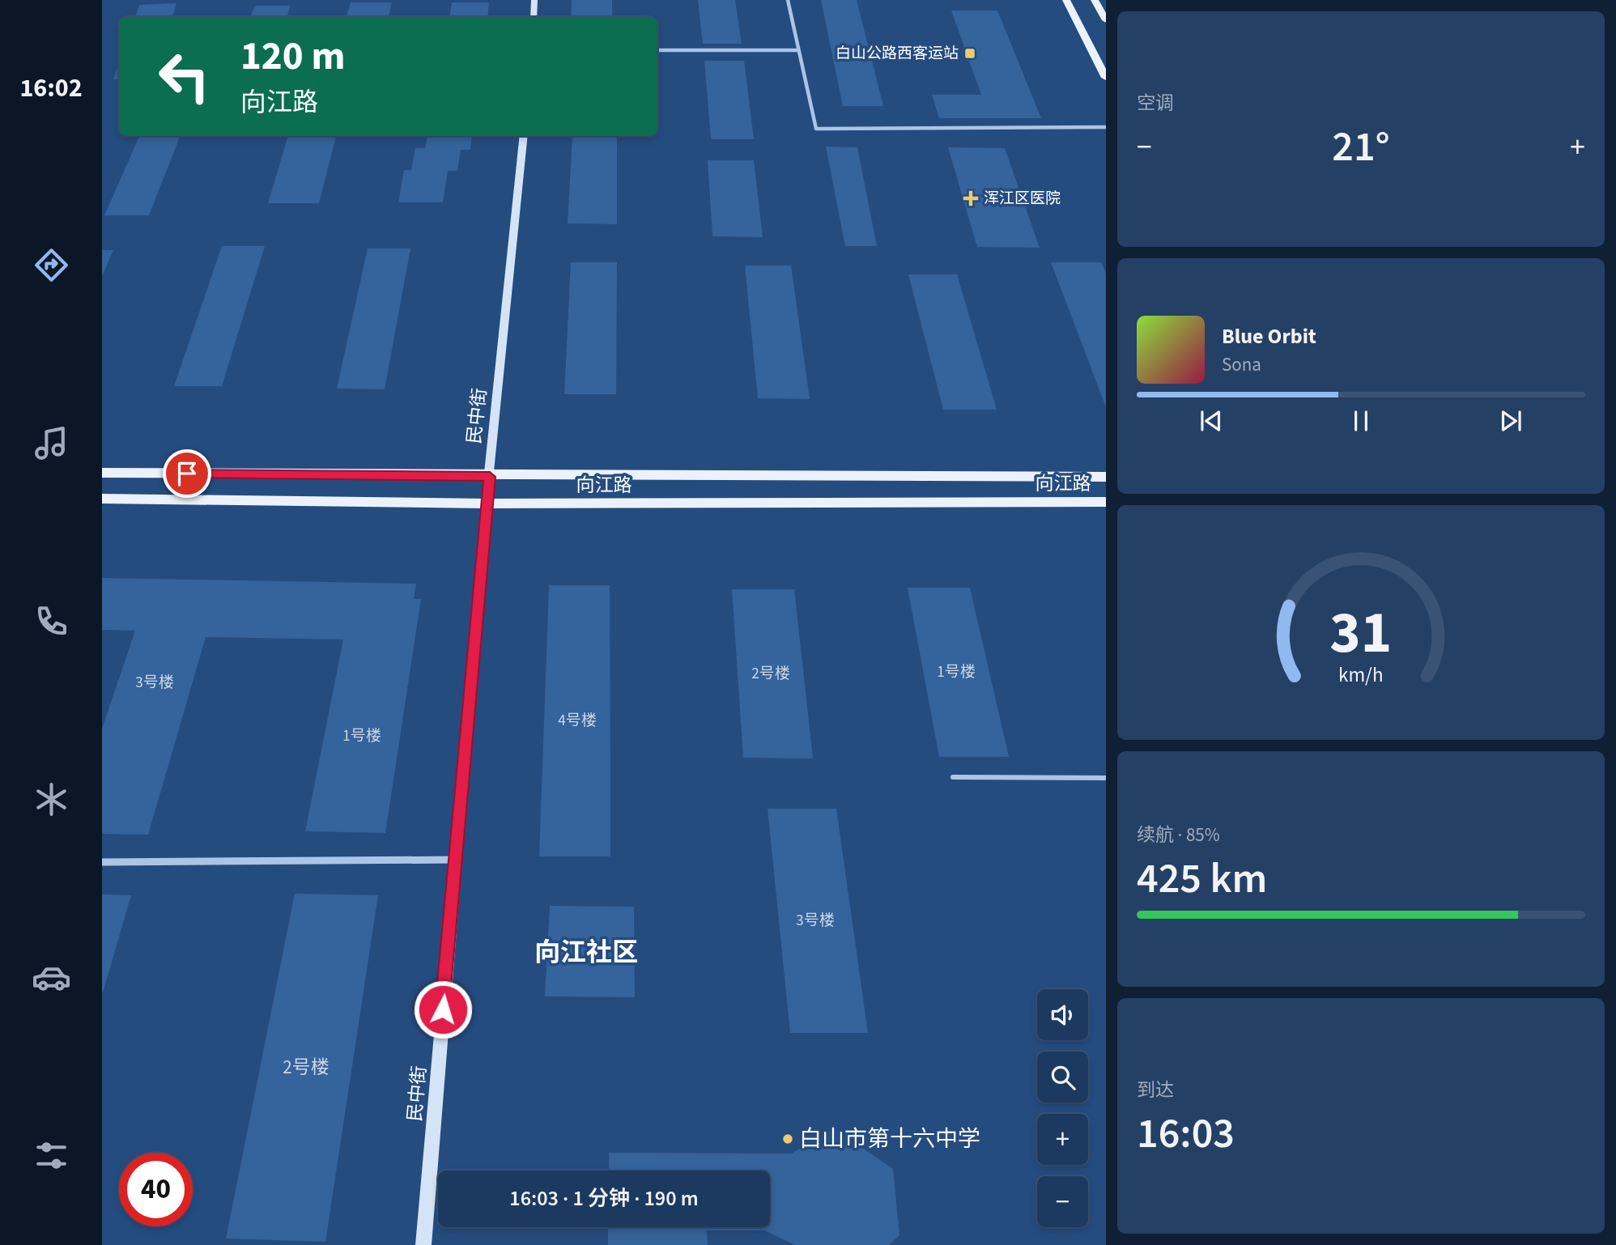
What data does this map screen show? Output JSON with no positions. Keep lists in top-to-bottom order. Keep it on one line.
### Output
{"streets":{"main road":["向江路"],"street":["民中街"]},"crossings":[["民中街","向江路"]],"districts":["向江社区"],"places":{"transit":["白山公路西客运站"],"health":["浑江区医院"],"other":["白山市第十六中学"]},"house_numbers":["1号楼","2号楼","3号楼","4号楼","1号楼","3号楼","2号楼"],"page":{"tabs":"16:02","tile":["空调",["续航 · 85%","425 km"],["到达","16:03"]],"turn":["120 m","向江路"],"heat":["−","21°","+"],"song":["Blue Orbit","Sona"],"map_buttons":["+","−"],"limit":"40","trip":"16:03 · 1 分钟 · 190 m","gauge":["31","km/h"]}}
